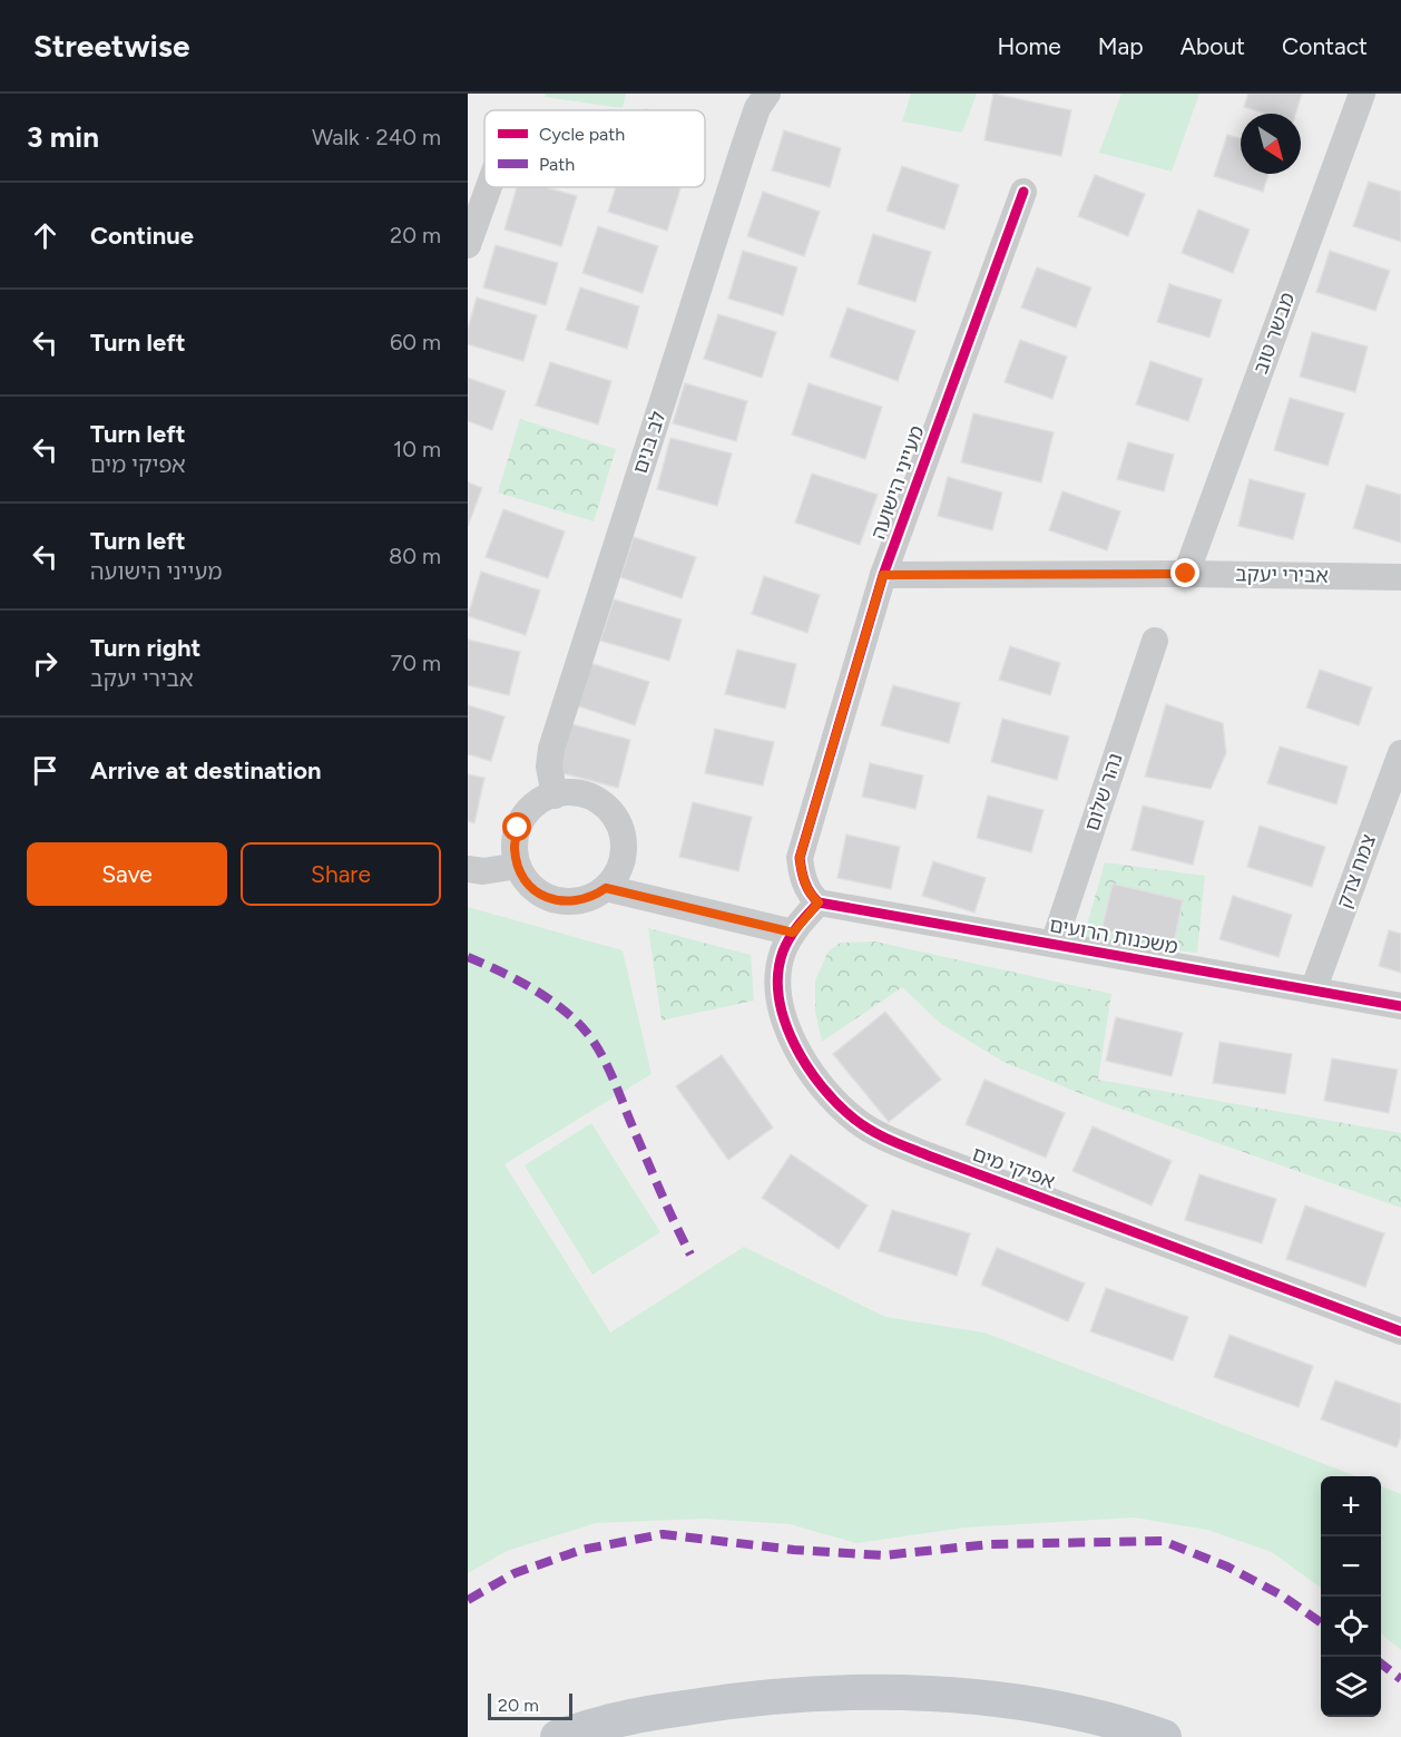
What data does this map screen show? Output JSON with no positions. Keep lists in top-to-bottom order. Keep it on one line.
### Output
{"streets":{"street":["מבשר טוב","לב בנים","מעייני הישועה","אבירי יעקב","נהר שלום","צמח צדק","משכנות הרועים","אפיקי מים"]},"crossings":[["מבשר טוב","אבירי יעקב"],["מעייני הישועה","אבירי יעקב"],["מעייני הישועה","משכנות הרועים"],["מעייני הישועה","אפיקי מים"],["נהר שלום","משכנות הרועים"],["צמח צדק","משכנות הרועים"],["משכנות הרועים","אפיקי מים"]],"legend":["Cycle path","Path"],"scale_bar":"20 m","north":"bottom right","page":{"header":"Streetwise","nav":["Home","Map","About","Contact"],"heading":["3 min","Walk · 240 m"],"list":[["Continue","20 m"],["Turn left","60 m"],["Turn left","אפיקי מים","10 m"],["Turn left","מעייני הישועה","80 m"],["Turn right","אבירי יעקב","70 m"],"Arrive at destination"],"buttons":["Save","Share"],"map_buttons":["+","−"],"scale":"20 m"}}
